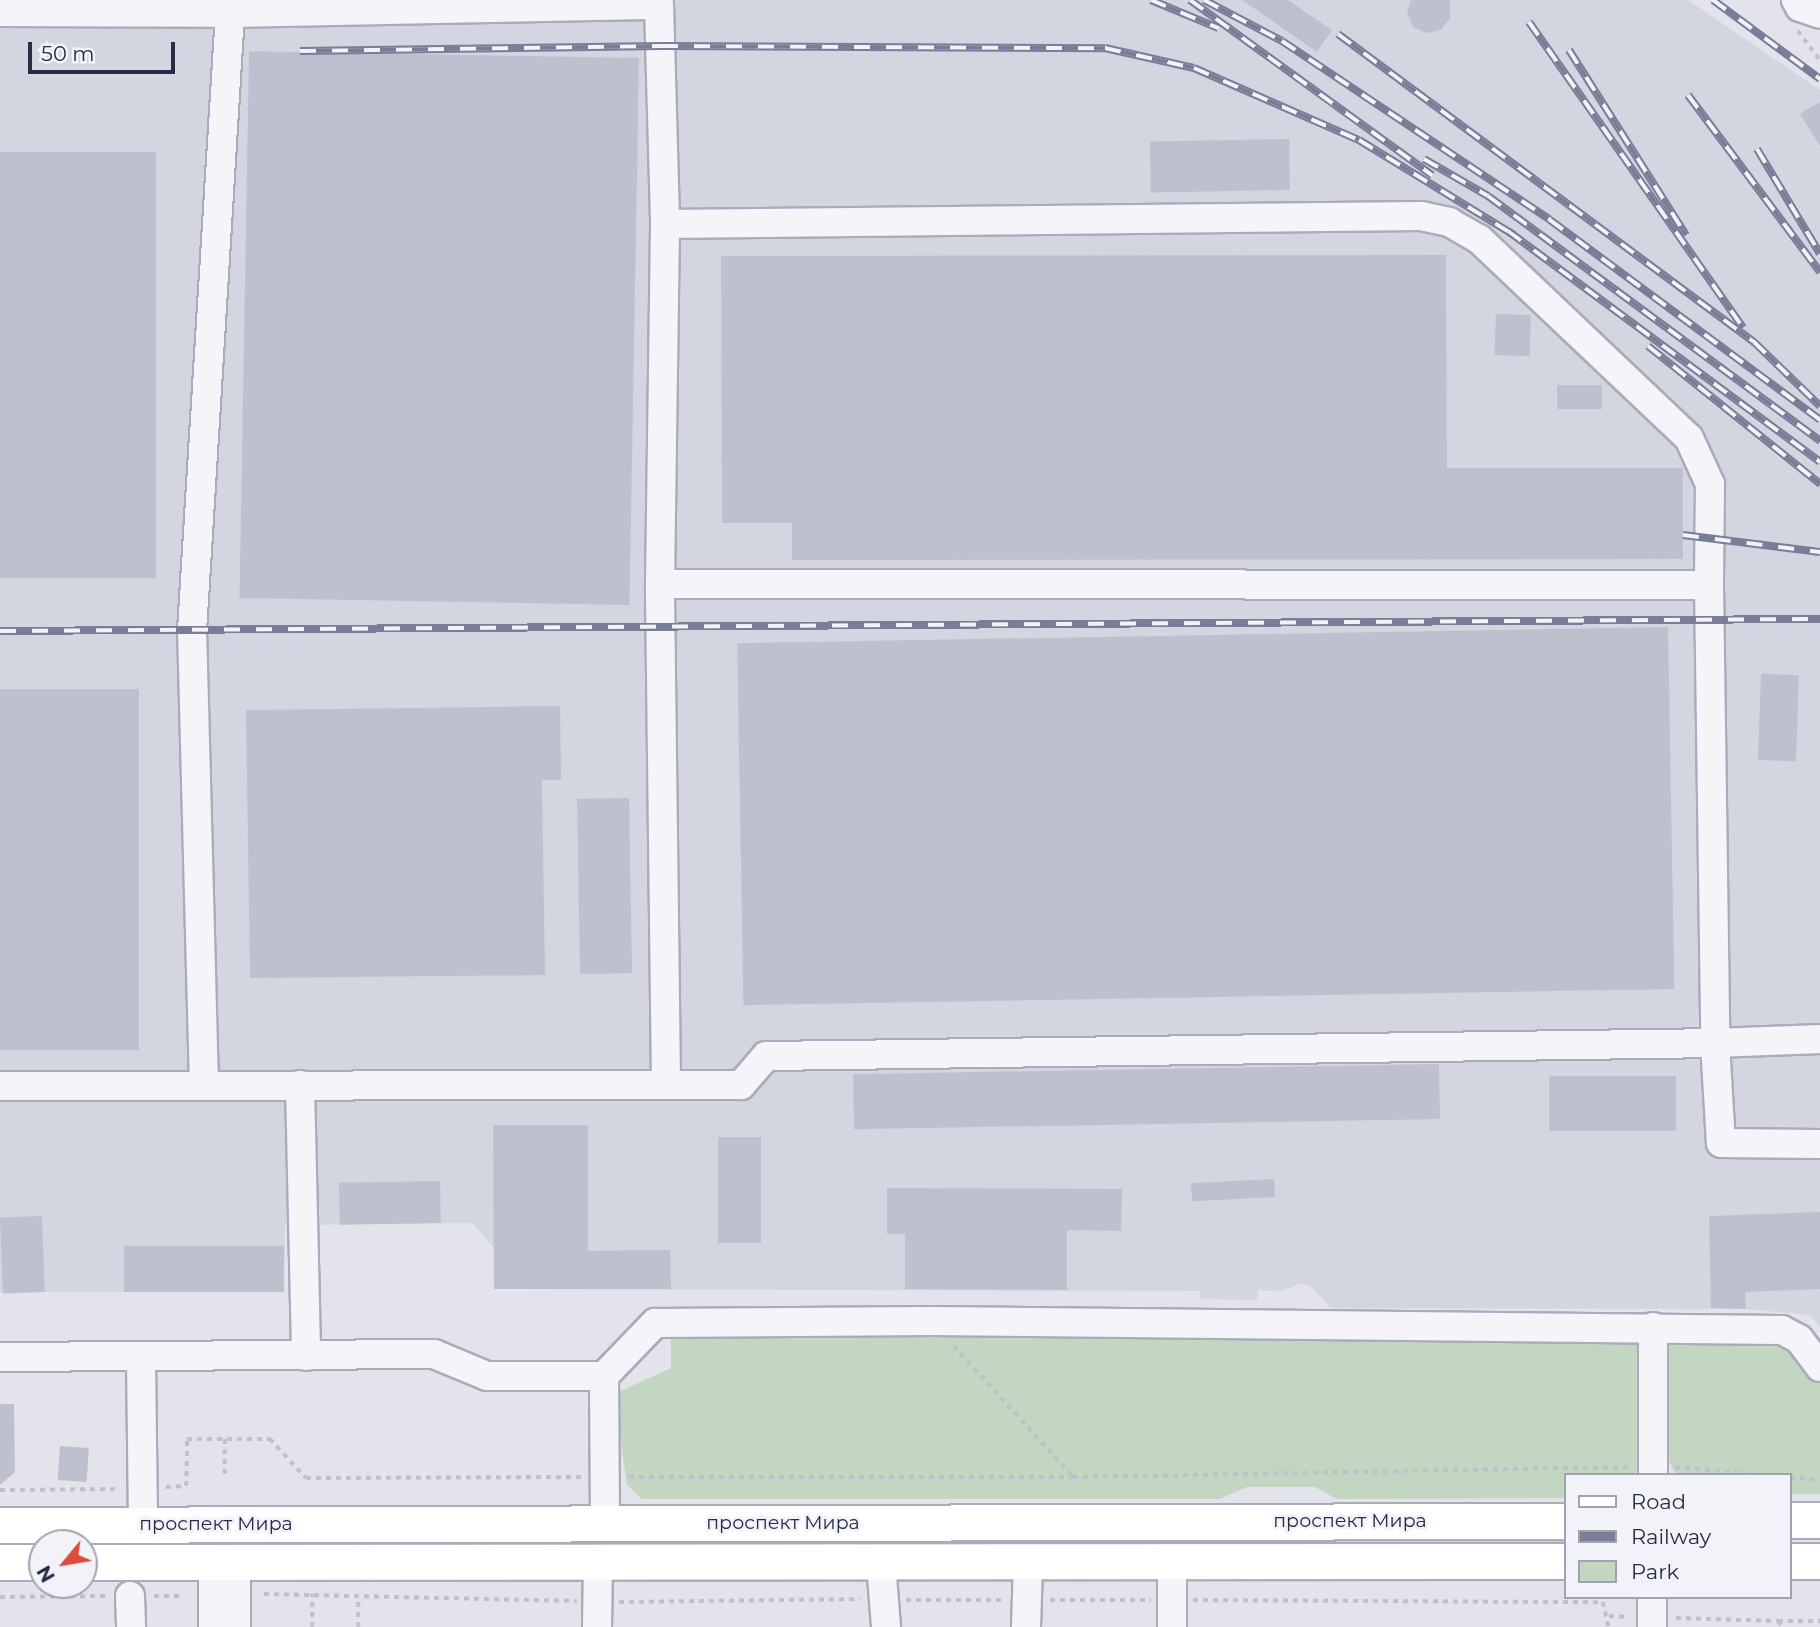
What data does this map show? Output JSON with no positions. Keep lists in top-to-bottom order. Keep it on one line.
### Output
{"streets":{"main road":["проспект Мира"]},"legend":["Road","Railway","Park"],"scale_bar":"50 m","north":"bottom left"}
